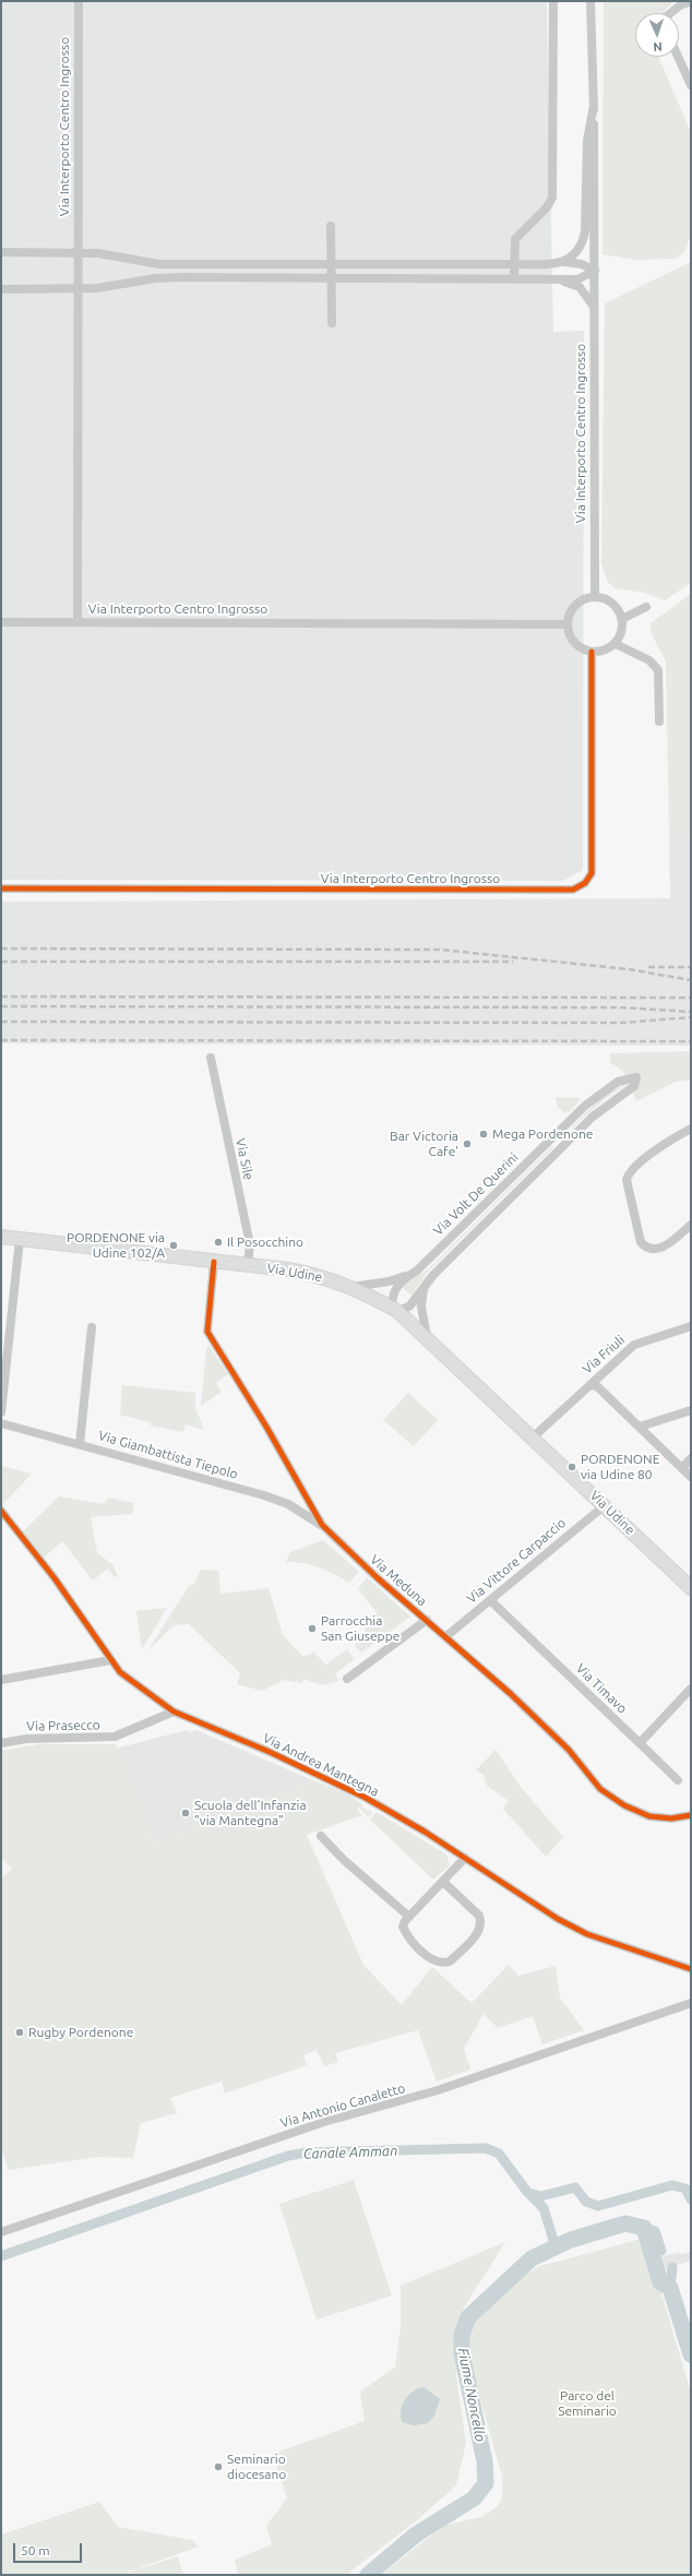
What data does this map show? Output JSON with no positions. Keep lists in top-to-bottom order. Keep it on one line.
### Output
{"streets":{"main road":["Via Udine"],"street":["Via Interporto Centro Ingrosso","Via Sile","Via Volt De Querini","Via Friuli","Via Giambattista Tiepolo","Via Vittore Carpaccio","Via Meduna","Via Timavo","Via Prasecco","Via Andrea Mantegna","Via Antonio Canaletto"]},"crossings":[["Via Sile","Via Udine"],["Via Volt De Querini","Via Udine"],["Via Udine","Via Friuli"],["Via Udine","Via Vittore Carpaccio"],["Via Udine","Via Meduna"],["Via Giambattista Tiepolo","Via Meduna"],["Via Vittore Carpaccio","Via Meduna"],["Via Vittore Carpaccio","Via Timavo"],["Via Prasecco","Via Andrea Mantegna"]],"water":["Canale Amman","Fiume Noncello"],"parks":["Parco del Seminario"],"places":["Mega Pordenone","Bar Victoria Cafe'","Il Posocchino","PORDENONE via Udine 102/A","PORDENONE via Udine 80","Parrocchia San Giuseppe","Scuola dell’Infanzia \"via Mantegna\"","Rugby Pordenone","Seminario diocesano"],"scale_bar":"50 m","north":"bottom"}
